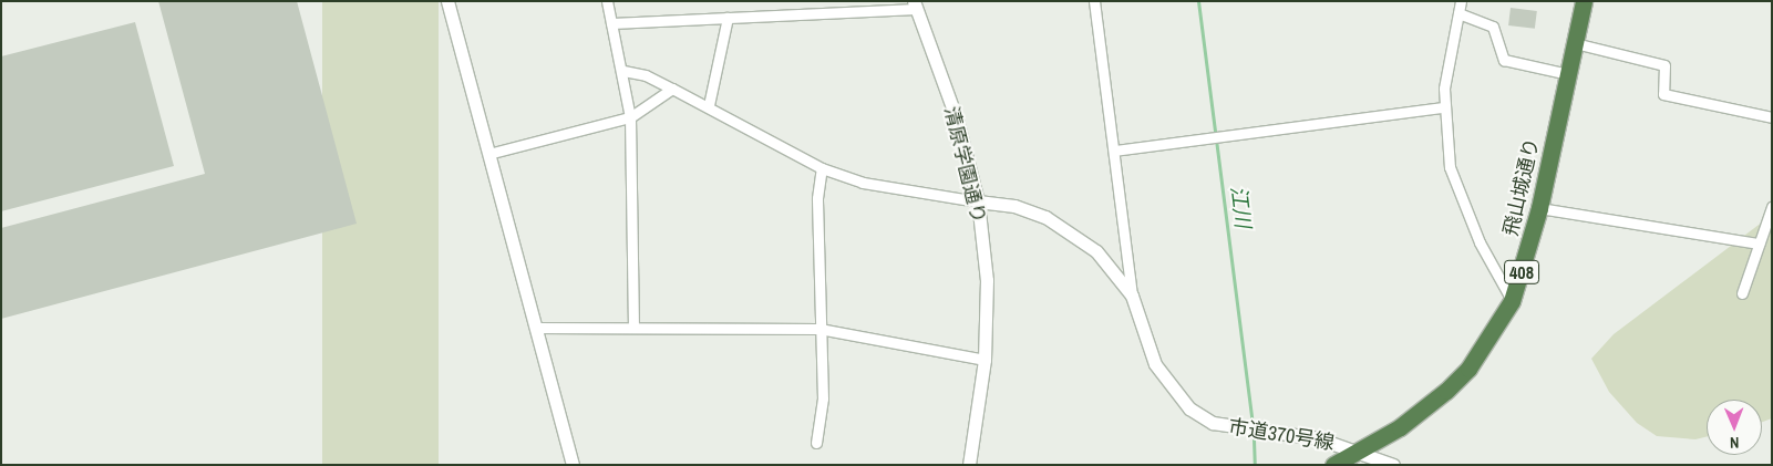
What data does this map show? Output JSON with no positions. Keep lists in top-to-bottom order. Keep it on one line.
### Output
{"streets":{"highway":["飛山城通り","408"],"street":["清原学園通り","市道370号線"]},"crossings":[["清原学園通り","市道370号線"],["飛山城通り","市道370号線"]],"water":["江川"],"north":"bottom"}
